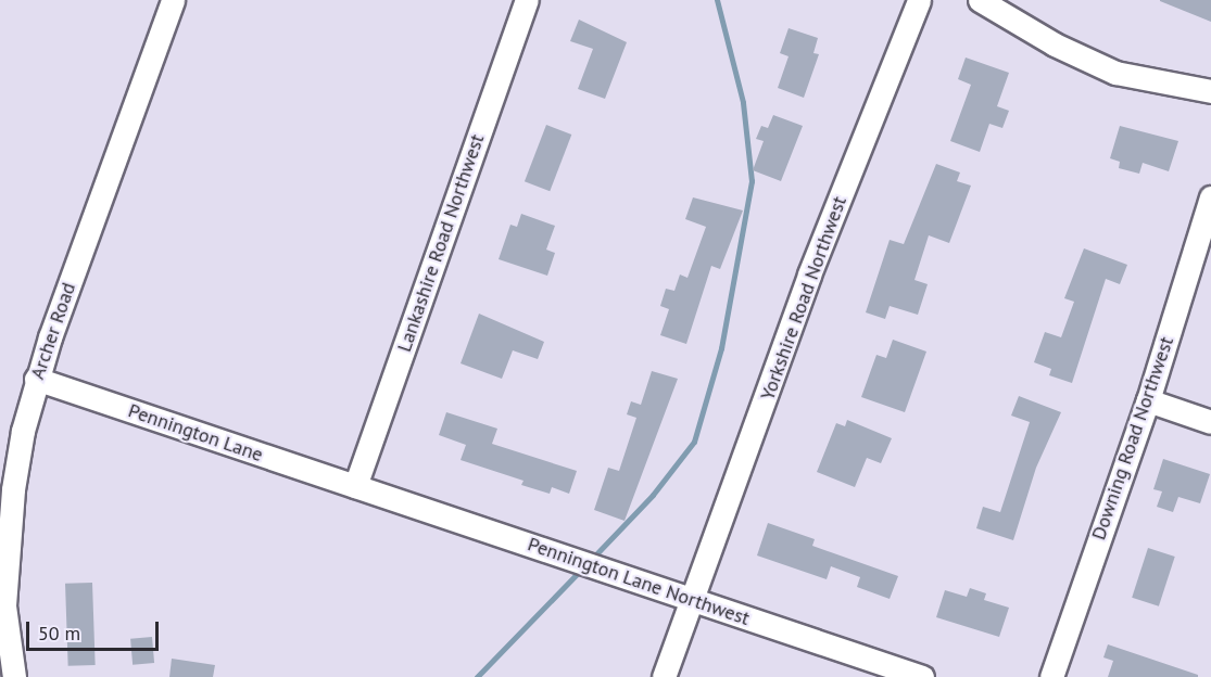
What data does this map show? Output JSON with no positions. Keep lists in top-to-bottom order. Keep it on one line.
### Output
{"streets":{"street":["Lankashire Road Northwest","Yorkshire Road Northwest","Archer Road","Pennington Lane","Downing Road Northwest","Pennington Lane Northwest"]},"crossings":[["Lankashire Road Northwest","Pennington Lane"],["Lankashire Road Northwest","Pennington Lane Northwest"],["Yorkshire Road Northwest","Pennington Lane Northwest"],["Archer Road","Pennington Lane"],["Pennington Lane","Pennington Lane Northwest"]],"scale_bar":"50 m"}
